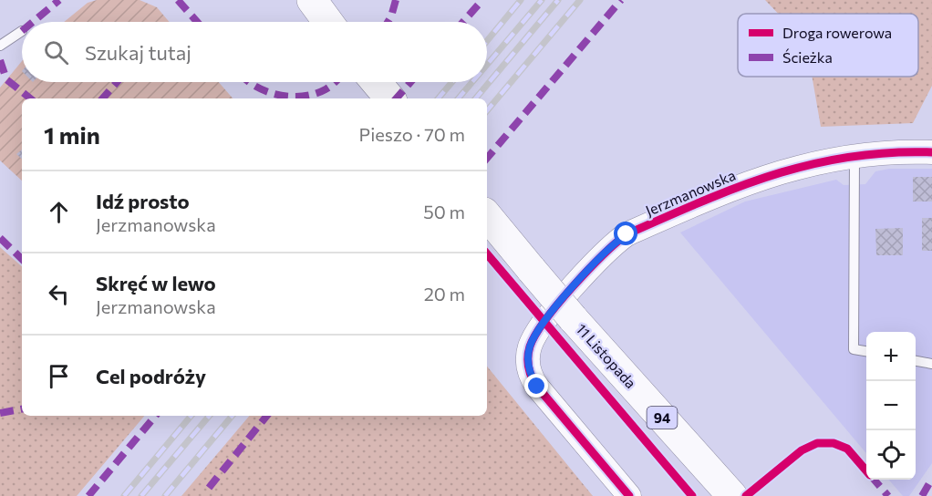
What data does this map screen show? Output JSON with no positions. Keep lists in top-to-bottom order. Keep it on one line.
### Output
{"streets":{"main road":["11 Listopada","94"],"street":["Jerzmanowska"]},"legend":["Droga rowerowa","Ścieżka"],"page":{"search":"Szukaj tutaj","heading":["1 min","Pieszo · 70 m"],"list":[["Idź prosto","Jerzmanowska","50 m"],["Skręć w lewo","Jerzmanowska","20 m"],"Cel podróży"],"map_buttons":["+","−"]}}
